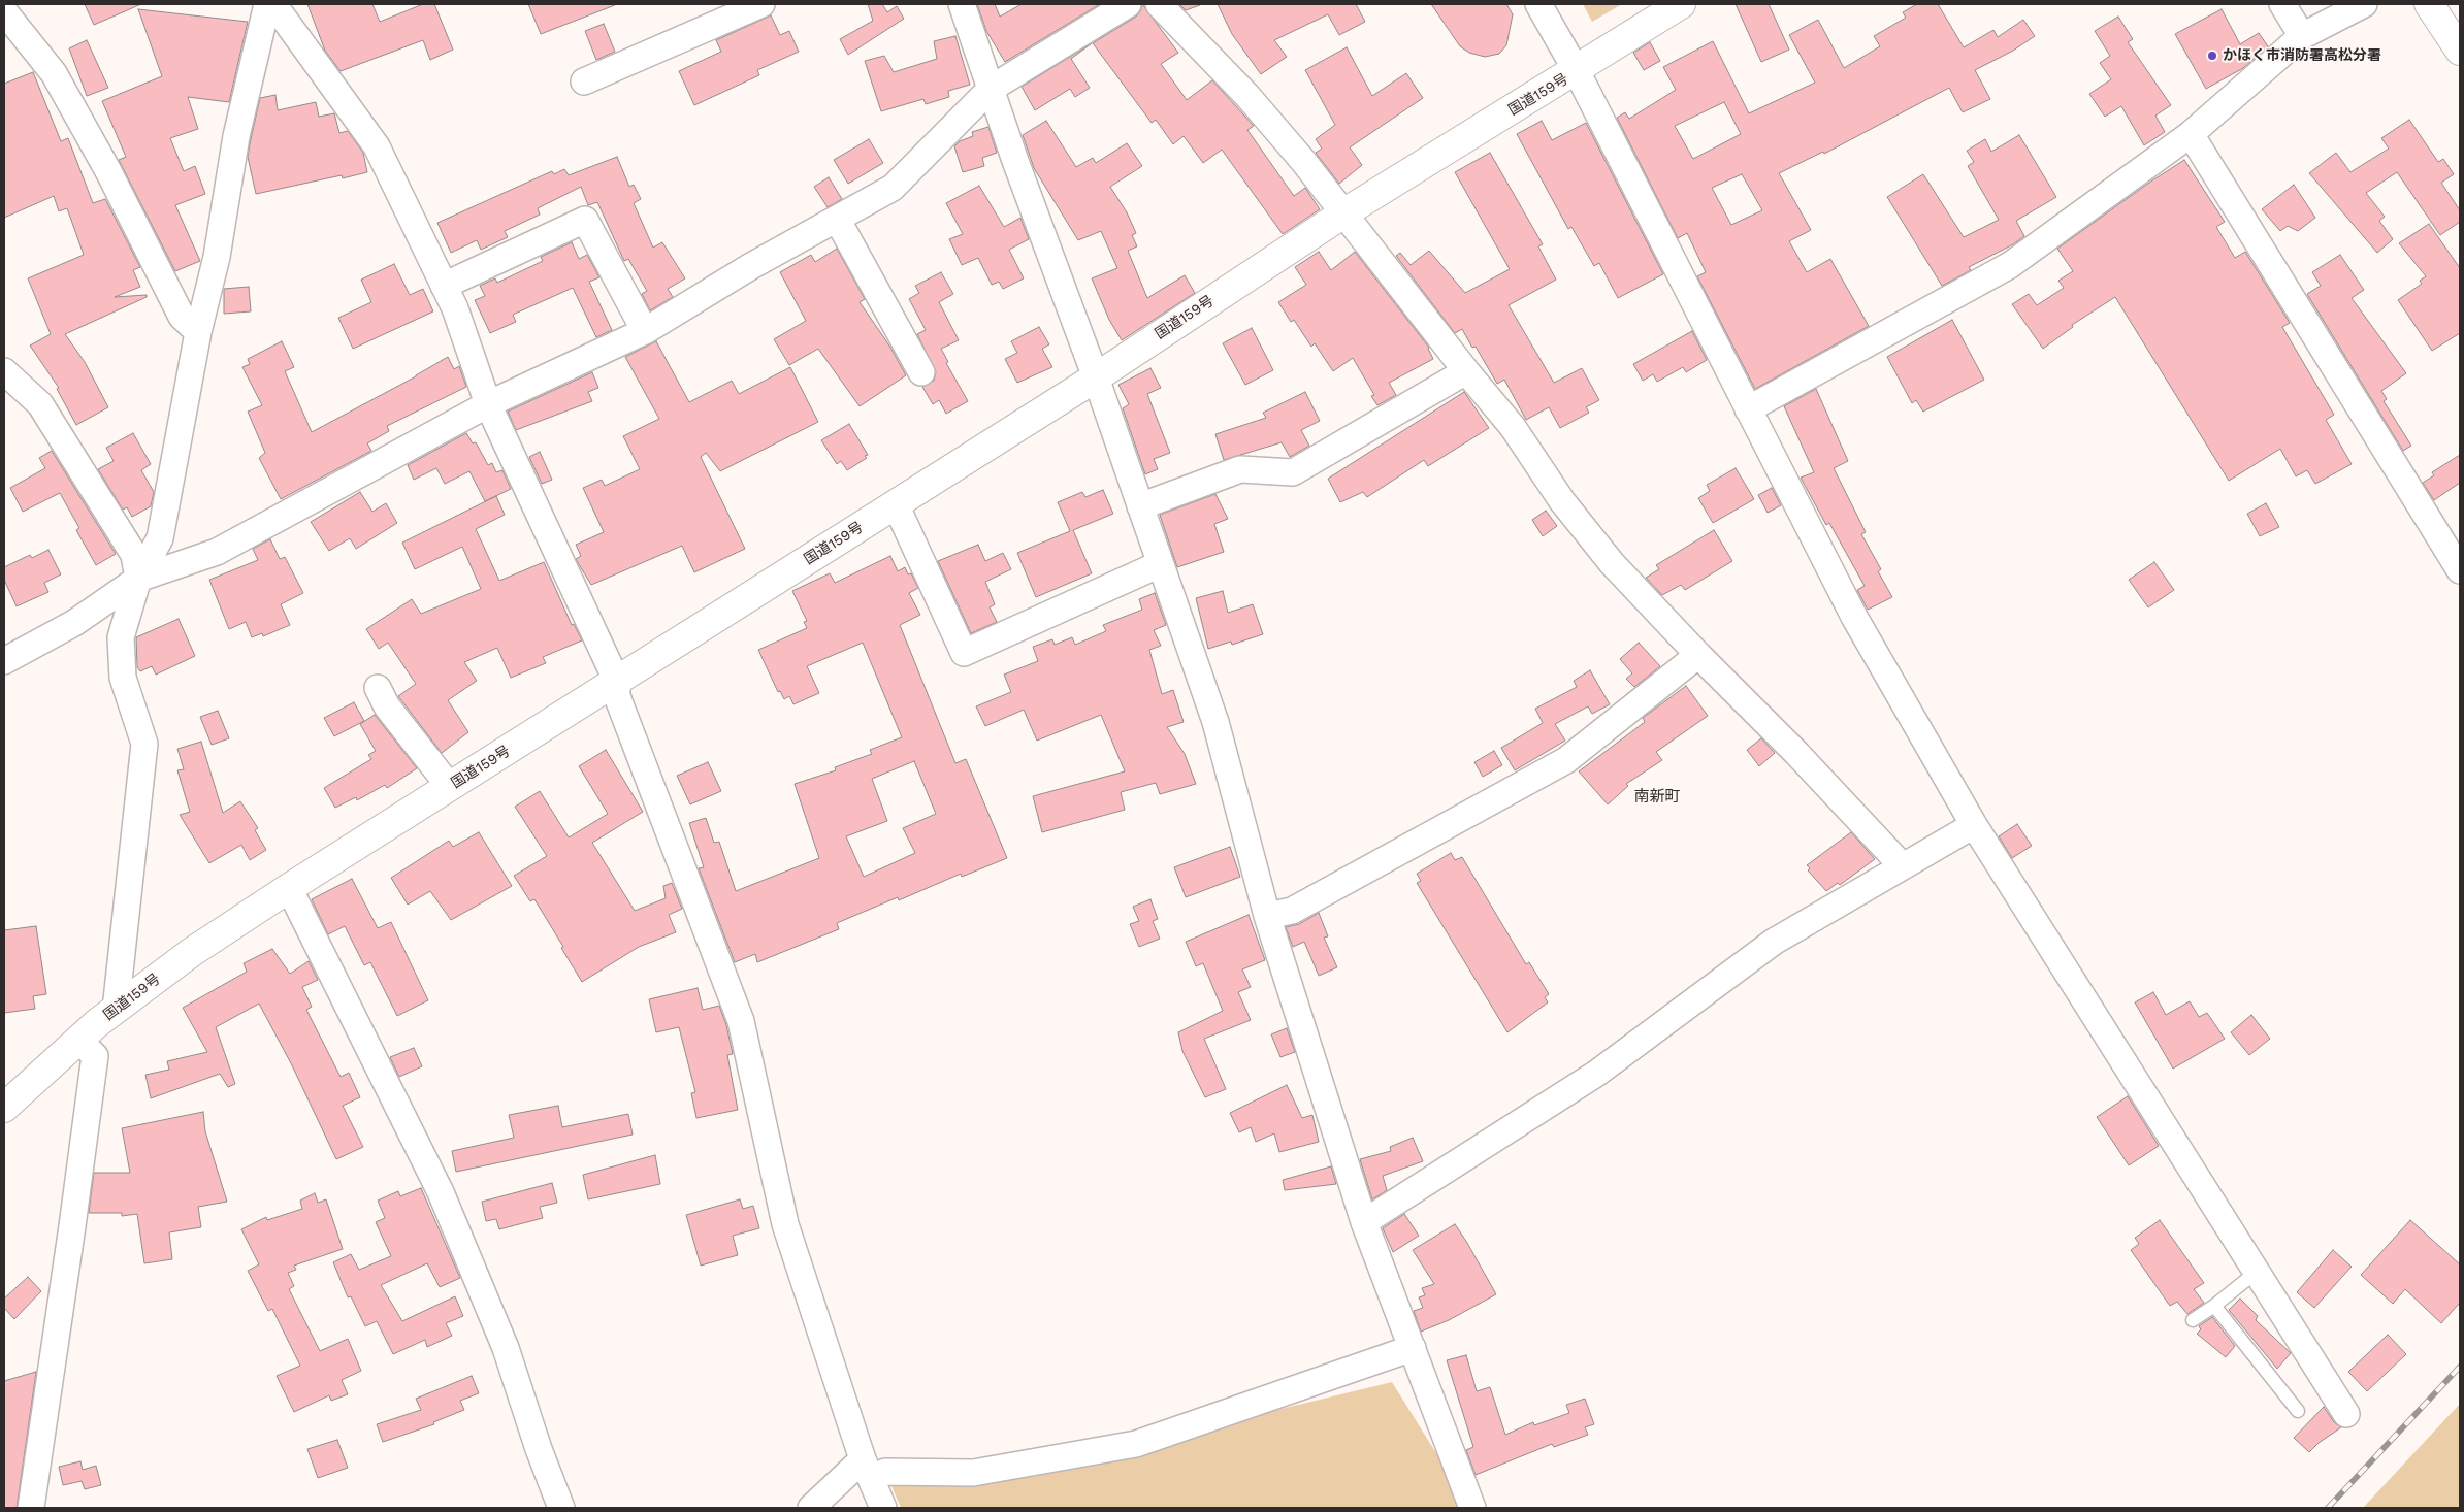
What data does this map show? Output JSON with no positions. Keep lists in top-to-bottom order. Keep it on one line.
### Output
{"streets":{"main road":["国道159号"]},"districts":["南新町"],"places":["かほく市消防署高松分署"]}
